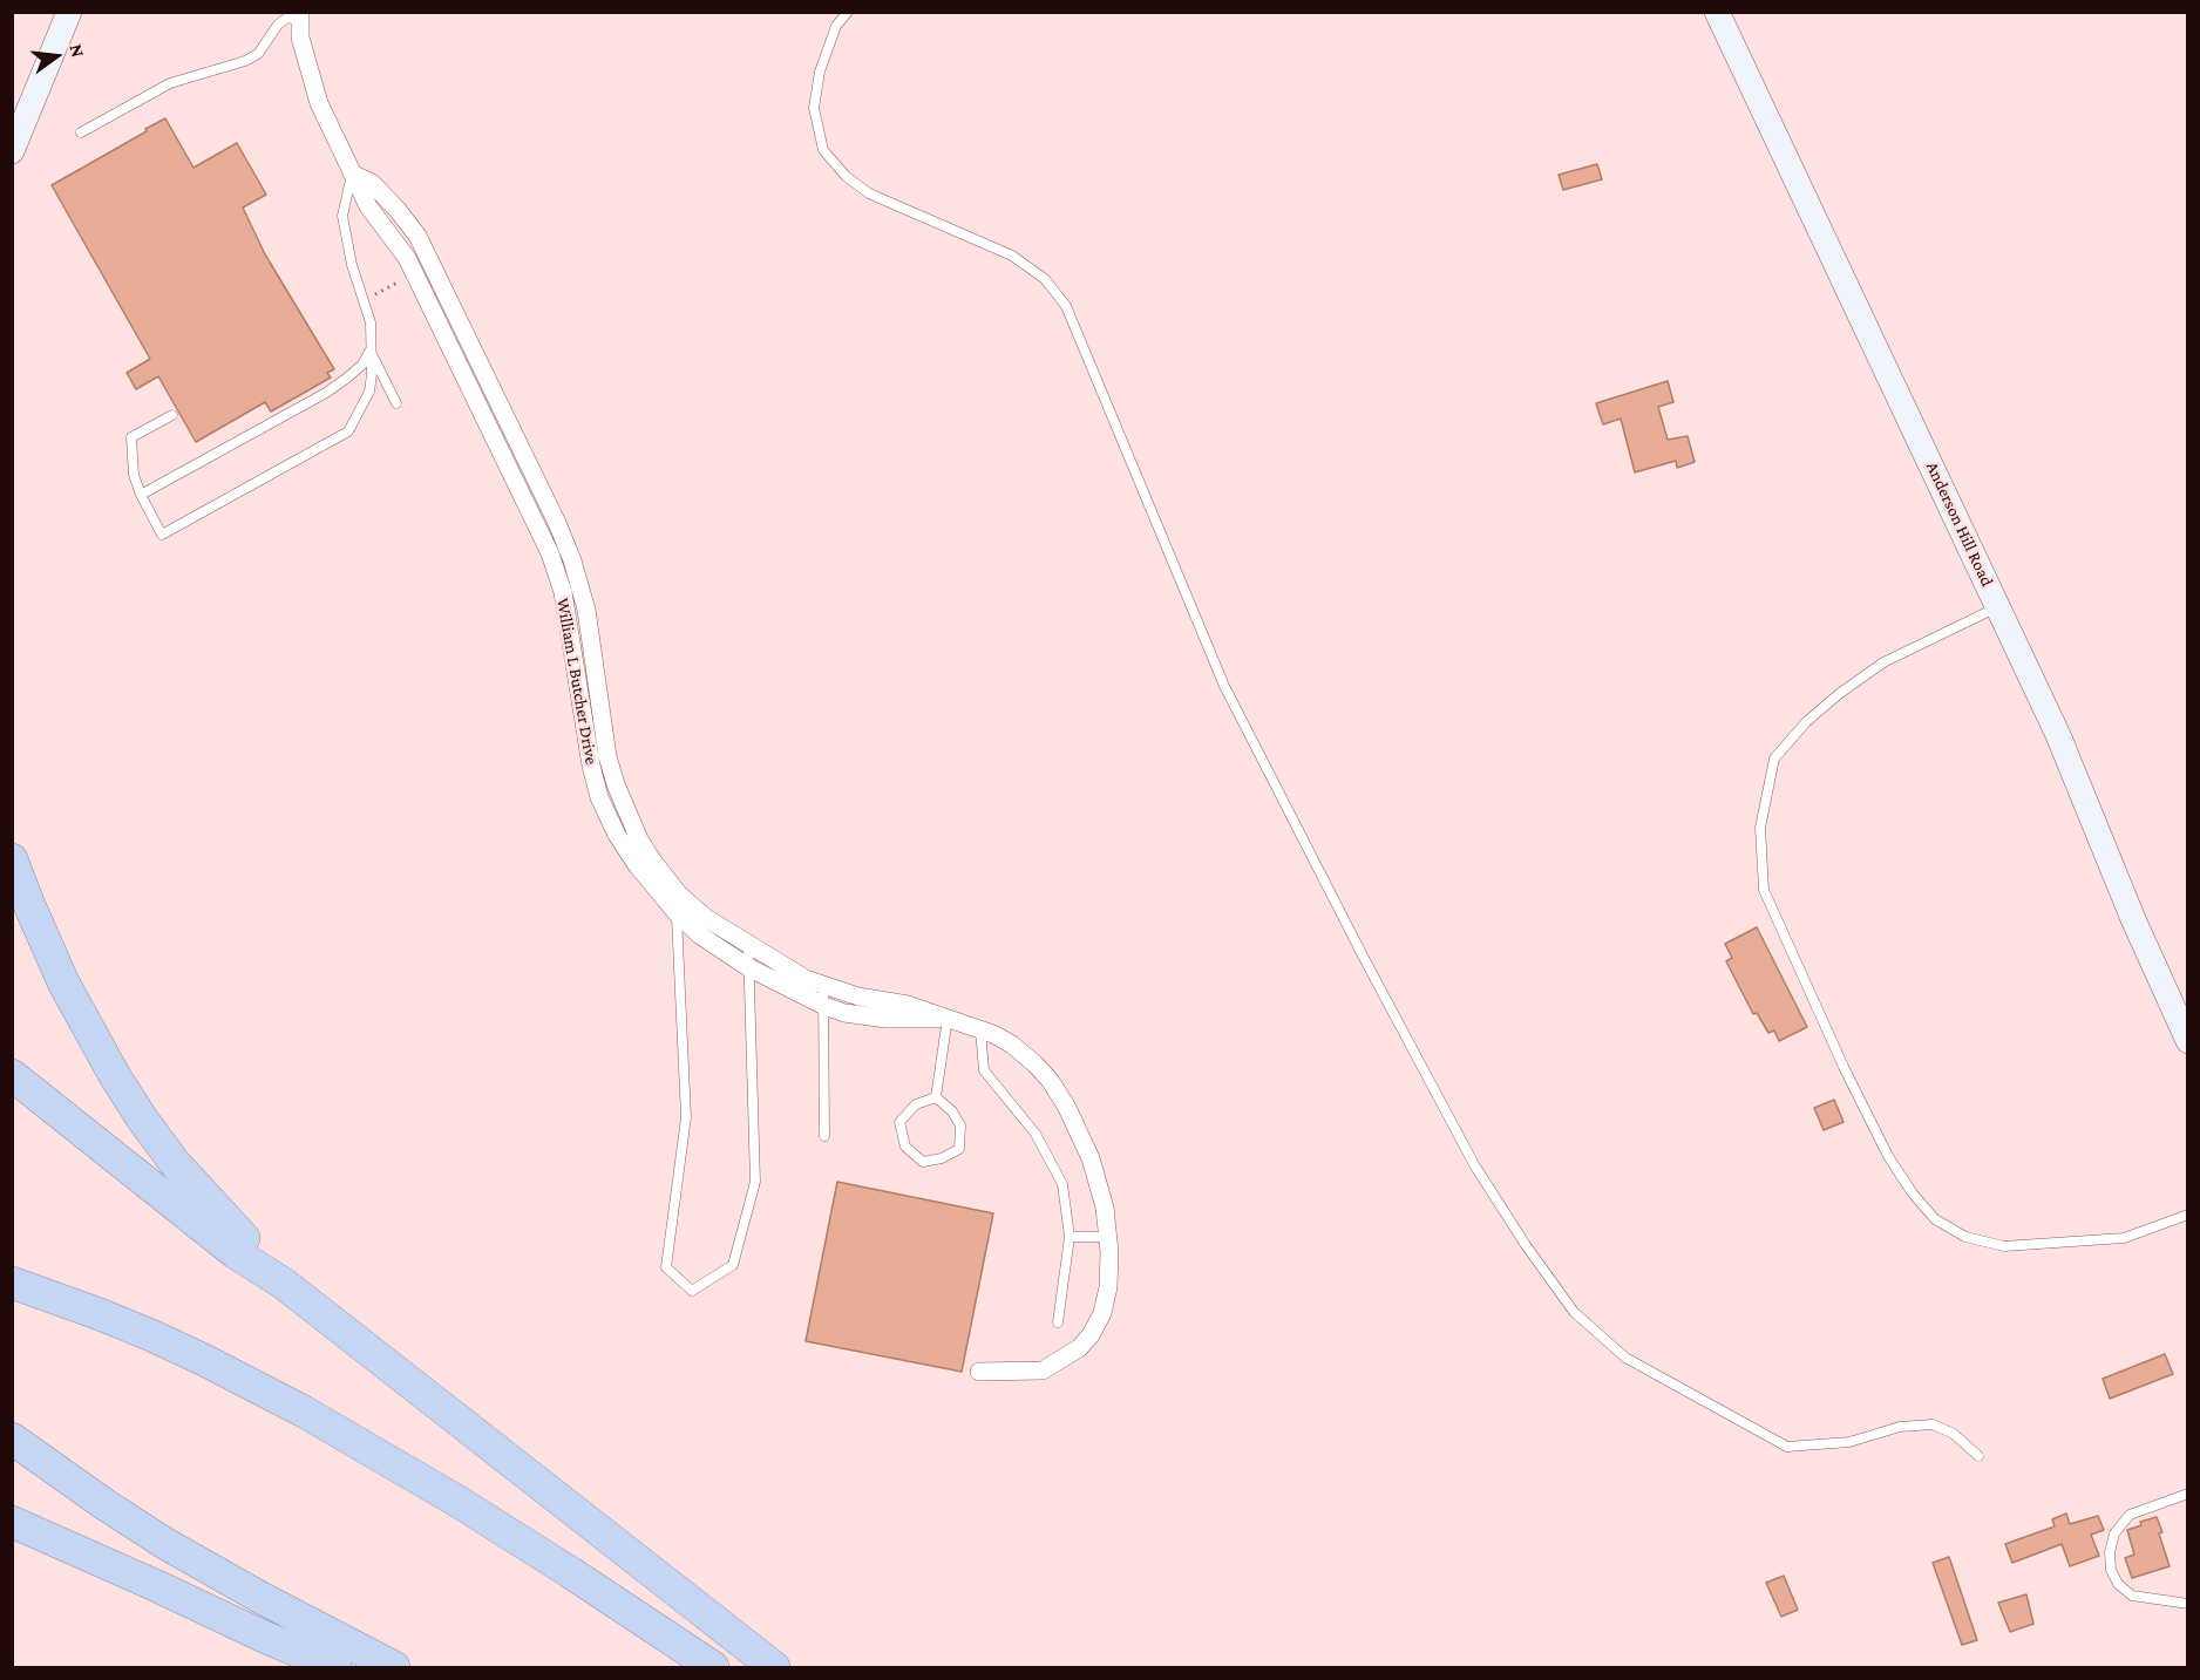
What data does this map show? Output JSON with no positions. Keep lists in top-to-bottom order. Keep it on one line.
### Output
{"streets":{"main road":["Anderson Hill Road"],"street":["William L Butcher Drive"]},"north":"right"}
